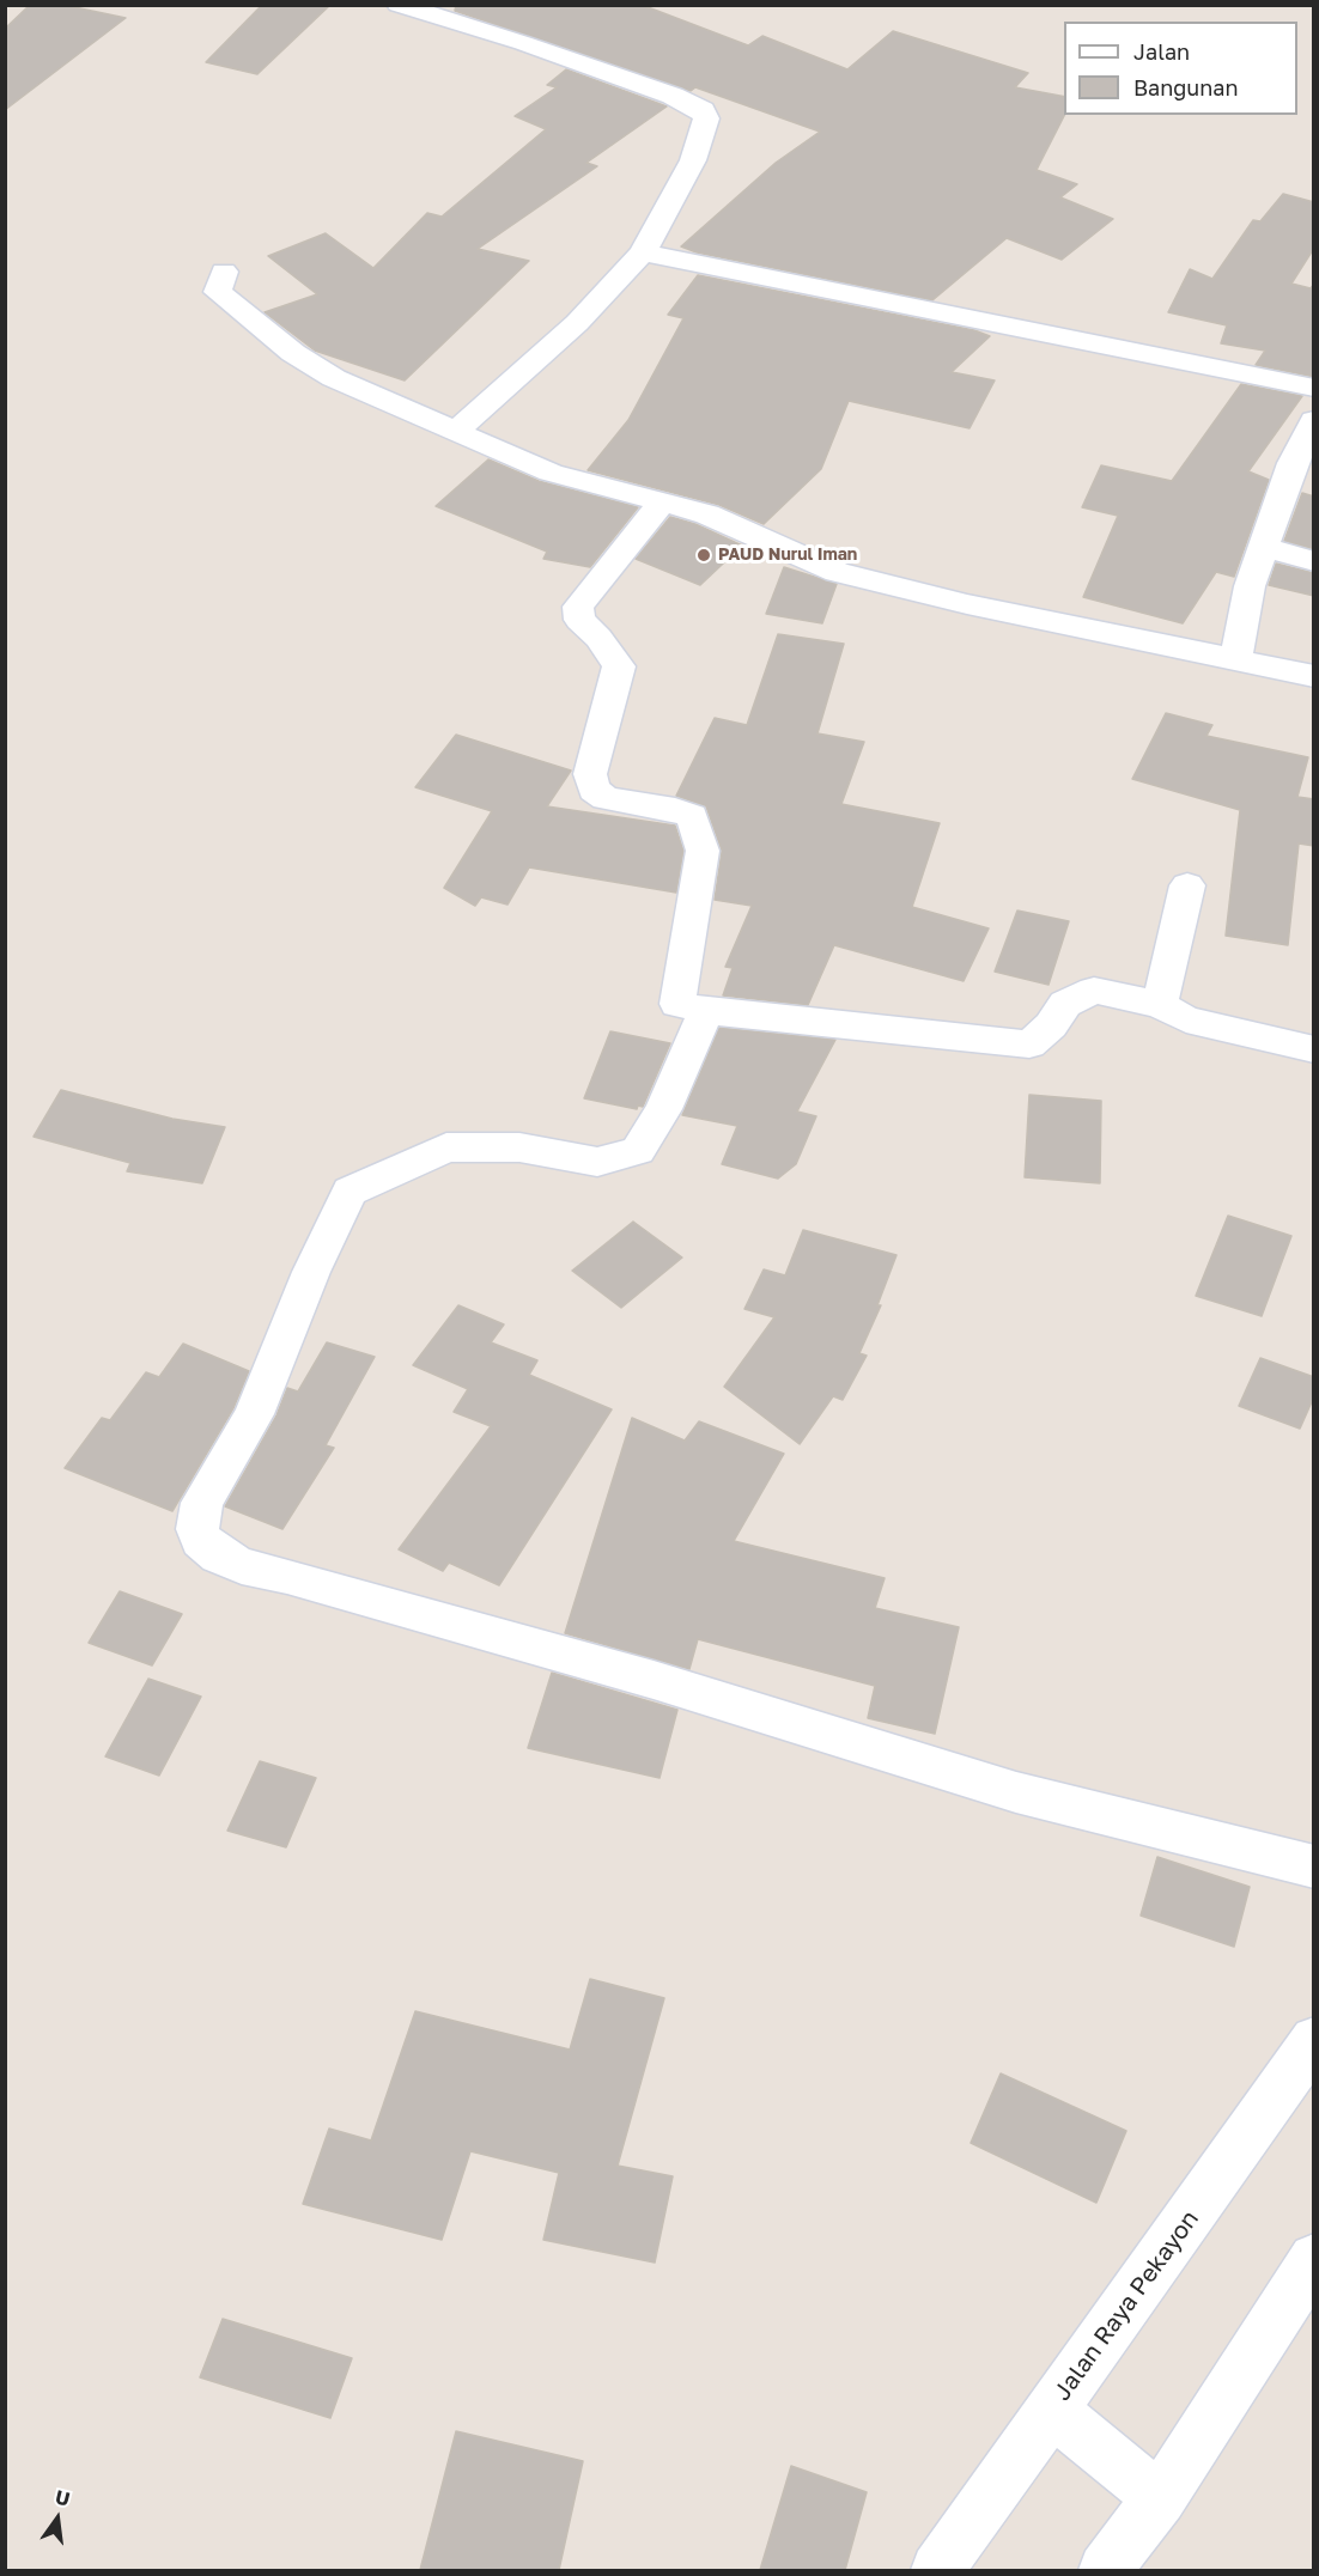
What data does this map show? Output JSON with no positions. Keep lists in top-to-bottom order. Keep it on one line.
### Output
{"streets":{"street":["Jalan Raya Pekayon"]},"places":["PAUD Nurul Iman"],"legend":["Jalan","Bangunan"],"north":"top"}
